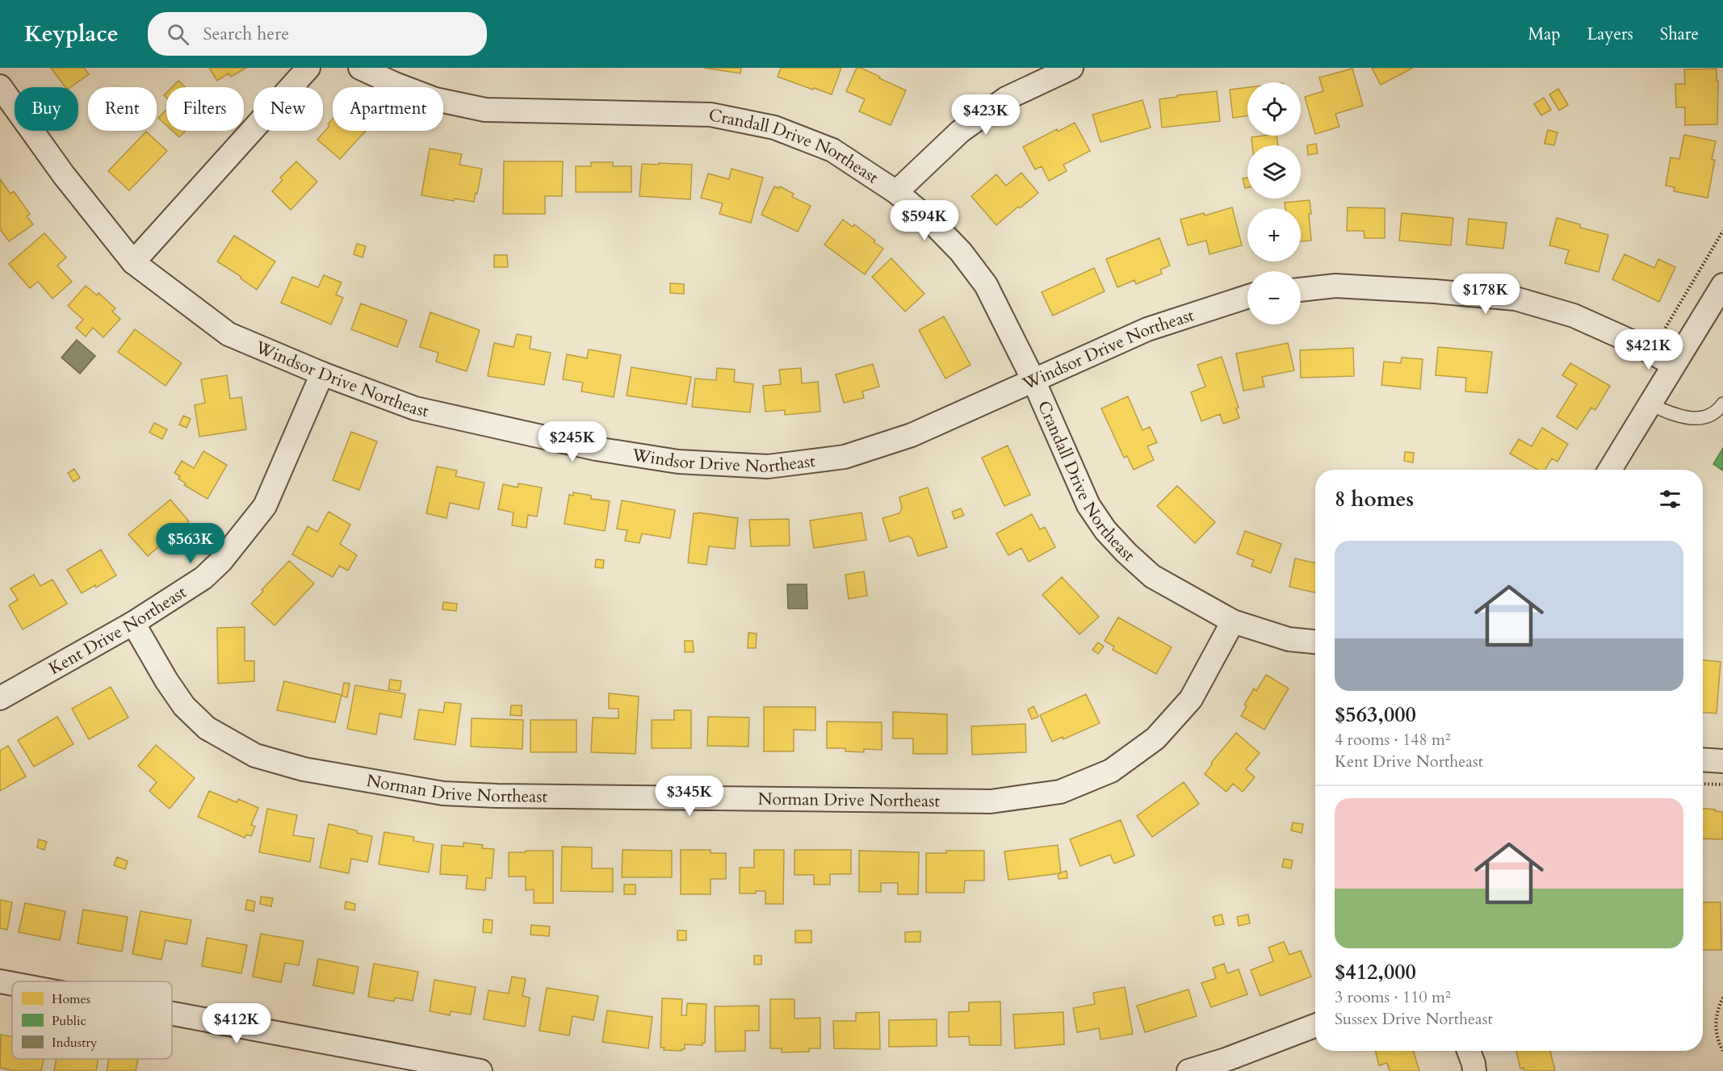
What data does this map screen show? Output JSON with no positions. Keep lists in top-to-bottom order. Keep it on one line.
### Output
{"streets":{"street":["Crandall Drive Northeast","Windsor Drive Northeast","Kent Drive Northeast","Norman Drive Northeast"]},"crossings":[["Crandall Drive Northeast","Windsor Drive Northeast"],["Crandall Drive Northeast","Norman Drive Northeast"],["Windsor Drive Northeast","Kent Drive Northeast"],["Kent Drive Northeast","Norman Drive Northeast"]],"legend":["Homes","Public","Industry"],"page":{"header":"Keyplace","search":"Search here","nav":["Map","Layers","Share"],"map_buttons":["+","−"],"chip":["Buy","Rent","Filters","New","Apartment"],"price":["$423K","$594K","$178K","$421K","$245K","$563K","$345K","$412K"],"heading":"8 homes","list":[{"name":"$563,000","note":"4 rooms · 148 m² · Kent Drive Northeast"},{"name":"$412,000","note":"3 rooms · 110 m² · Sussex Drive Northeast"}]}}
